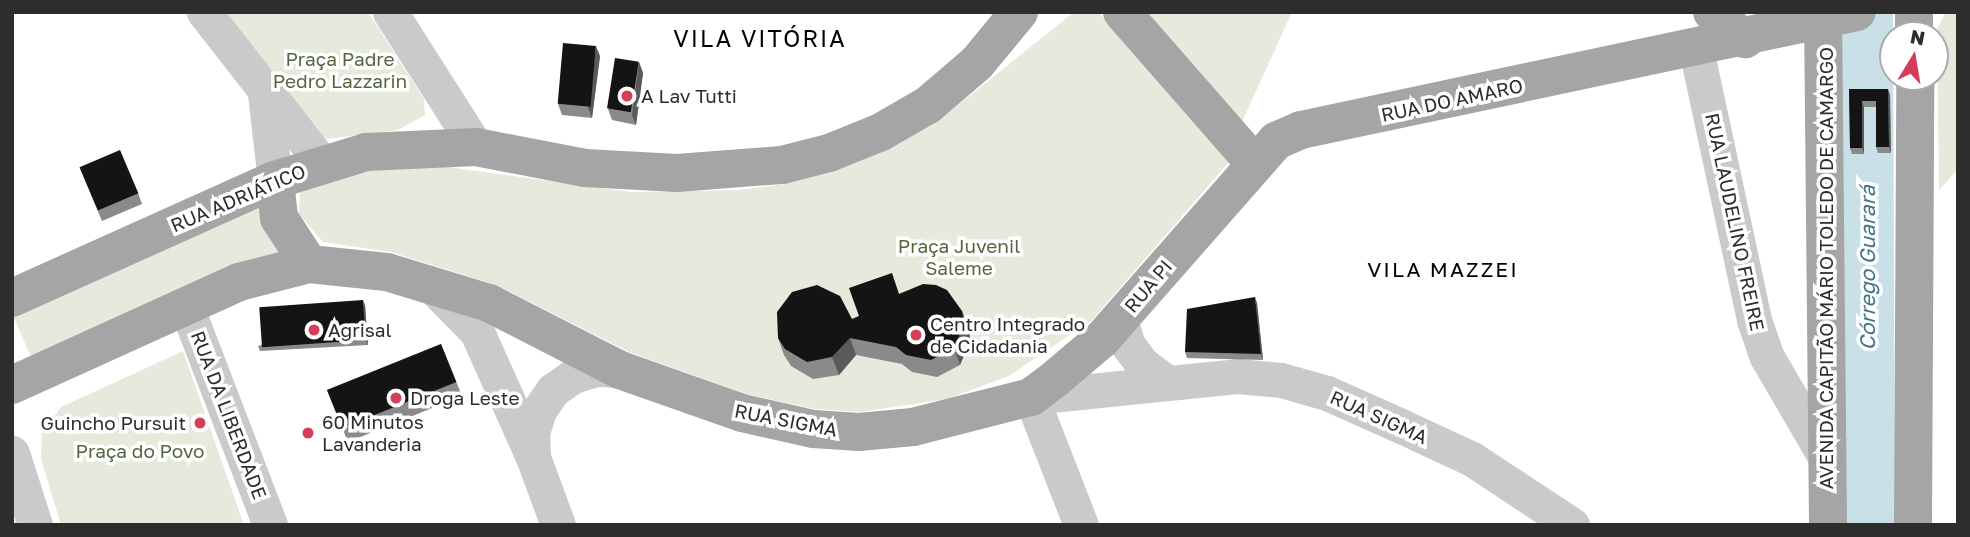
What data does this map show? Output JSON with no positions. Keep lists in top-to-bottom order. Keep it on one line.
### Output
{"streets":{"main road":["RUA DO AMARO","RUA ADRIÁTICO","AVENIDA CAPITÃO MÁRIO TOLEDO DE CAMARGO","RUA PI","RUA SIGMA"],"street":["RUA LAUDELINO FREIRE","RUA DA LIBERDADE"]},"crossings":[["RUA DO AMARO","RUA LAUDELINO FREIRE"],["RUA DO AMARO","AVENIDA CAPITÃO MÁRIO TOLEDO DE CAMARGO"],["RUA DO AMARO","RUA PI"],["RUA LAUDELINO FREIRE","AVENIDA CAPITÃO MÁRIO TOLEDO DE CAMARGO"],["RUA PI","RUA SIGMA"]],"districts":["VILA VITÓRIA","VILA MAZZEI"],"water":["Córrego Guarará"],"parks":["Praça Padre Pedro Lazzarin","Praça Juvenil Saleme","Praça do Povo"],"places":["A Lav Tutti","Agrisal","Centro Integrado de Cidadania","Droga Leste","Guincho Pursuit","60 Minutos Lavanderia"],"north":"top"}
